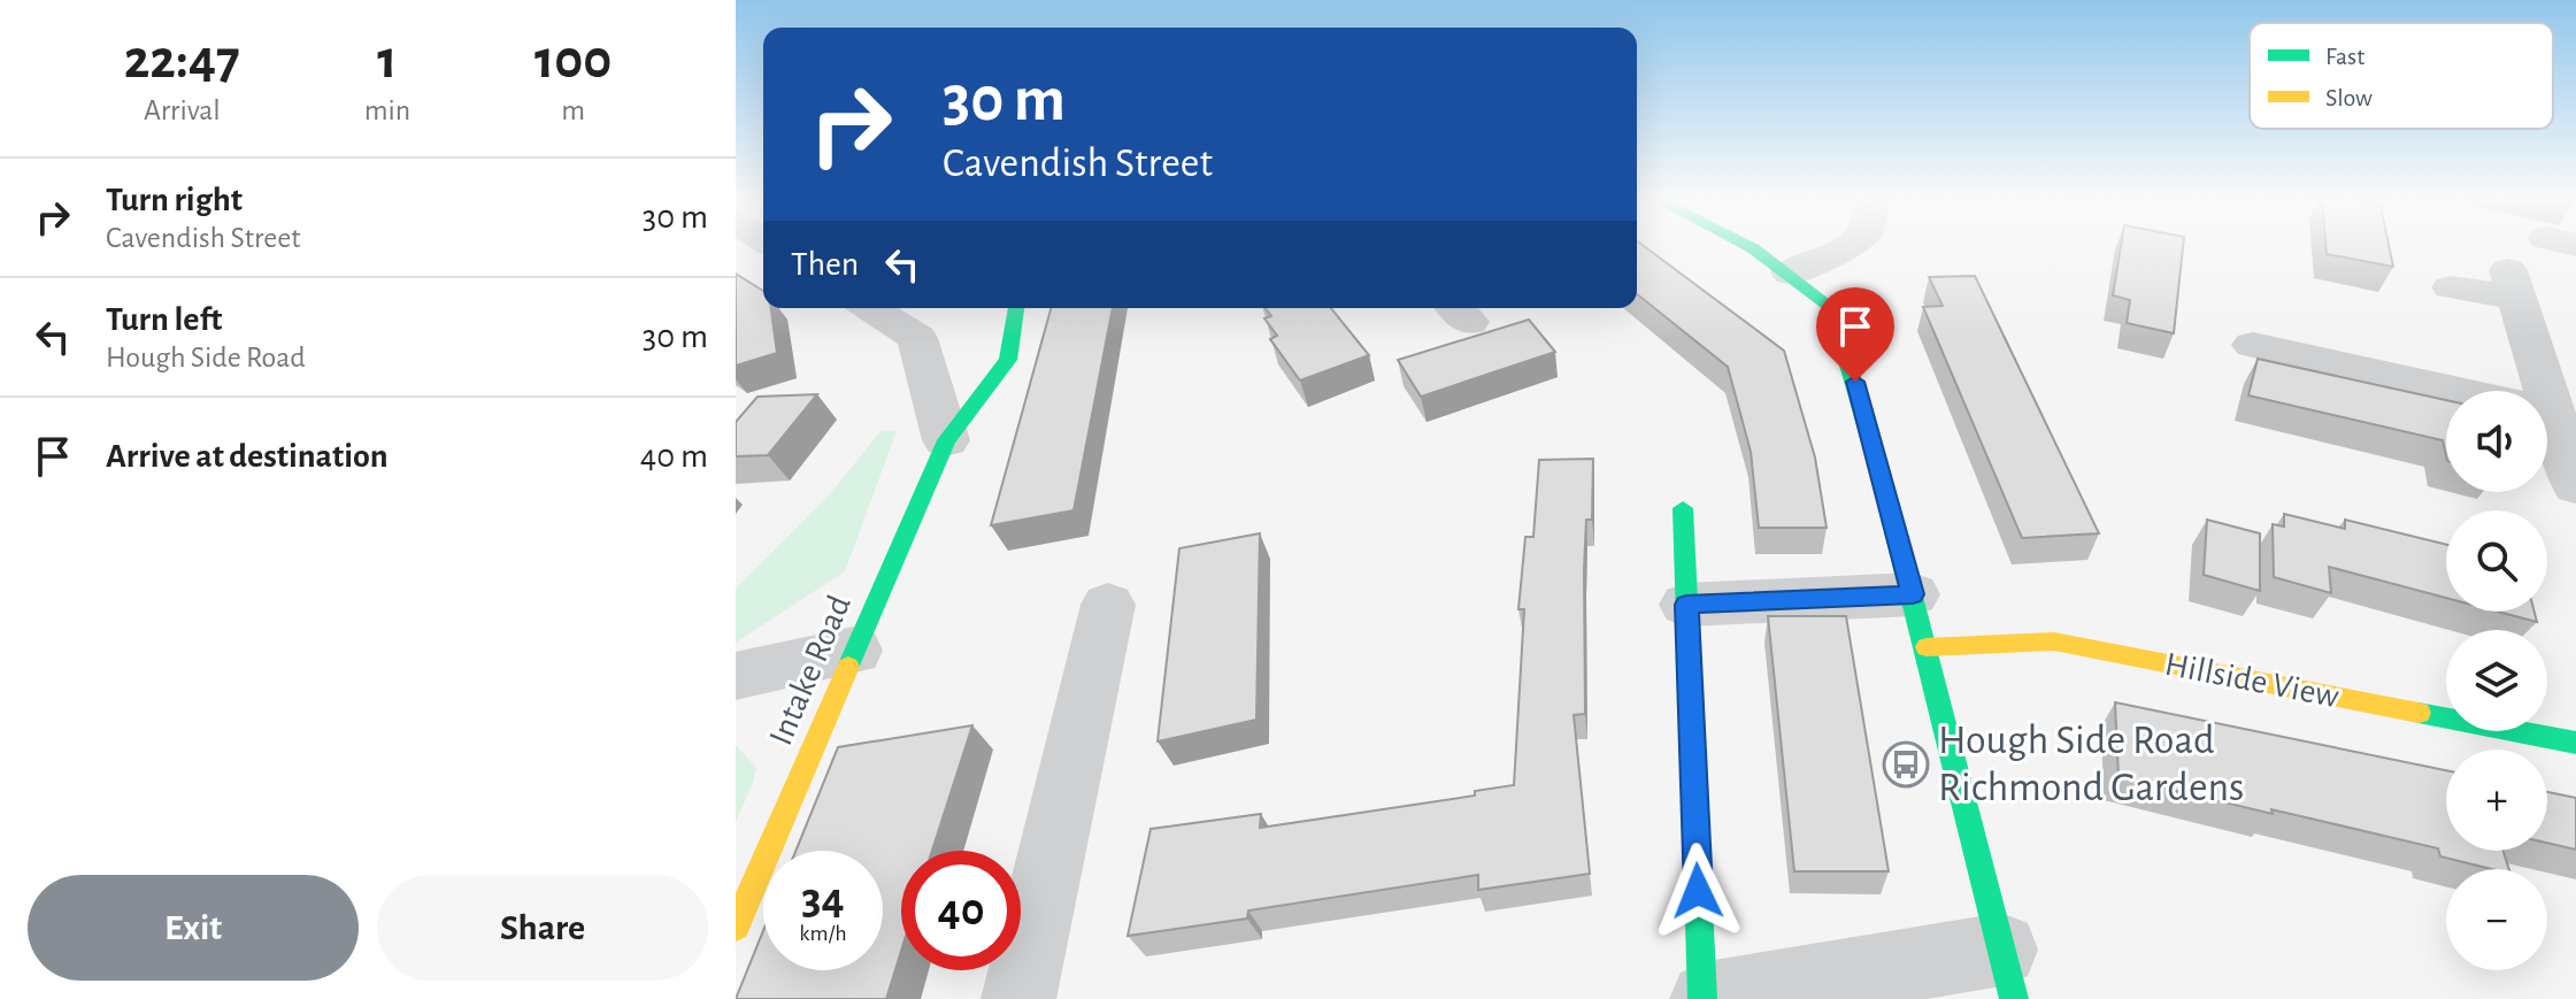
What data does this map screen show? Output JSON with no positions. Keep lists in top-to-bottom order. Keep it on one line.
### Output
{"streets":{"street":["Intake Road","Hillside View"]},"places":{"bus stop":["Hough Side Road Richmond Gardens"]},"legend":["Fast","Slow"],"page":{"eta":["22:47","Arrival","1","min","100","m"],"turn":["30 m","Cavendish Street"],"list":[{"name":"Turn right","note":"Cavendish Street","value":"30 m"},{"name":"Turn left","note":"Hough Side Road","value":"30 m"},{"name":"Arrive at destination","value":"40 m"}],"then":"Then","map_buttons":["+","−"],"speed":"34 km/h","limit":"40","buttons":["Exit","Share"]}}
